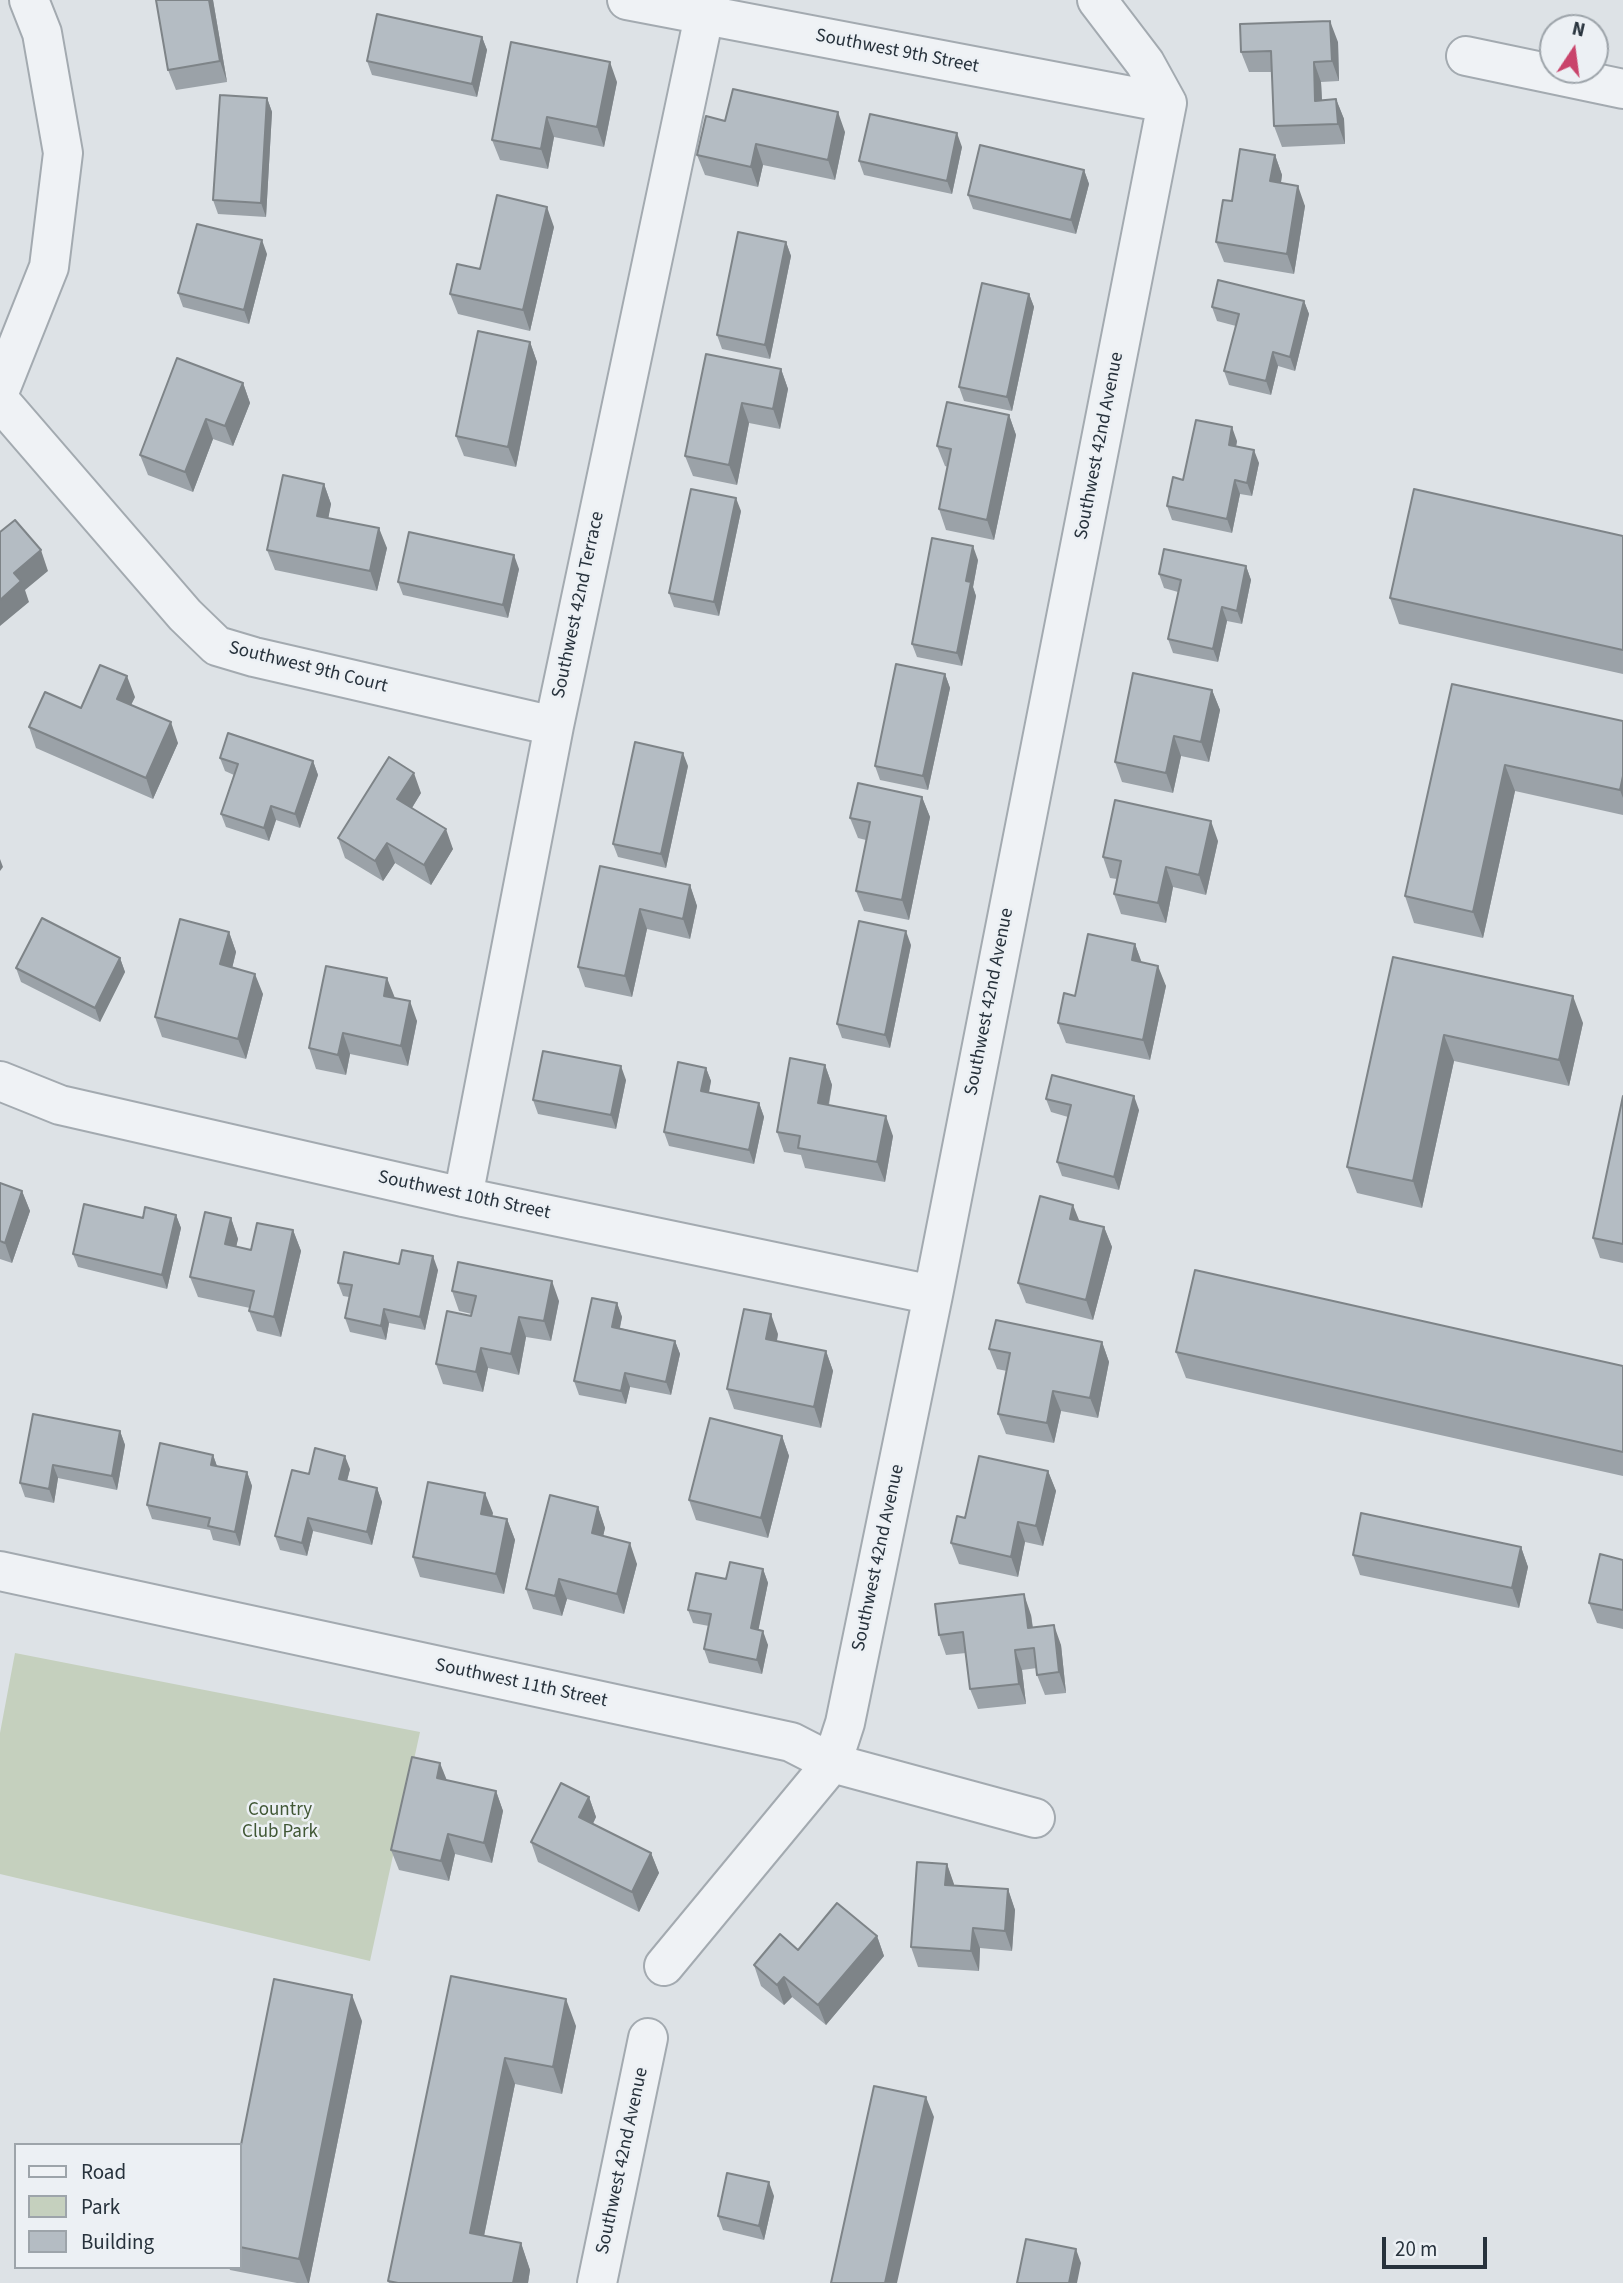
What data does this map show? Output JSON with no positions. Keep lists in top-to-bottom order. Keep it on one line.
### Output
{"streets":{"street":["Southwest 9th Street","Southwest 42nd Avenue","Southwest 42nd Terrace","Southwest 9th Court","Southwest 10th Street","Southwest 11th Street"]},"crossings":[["Southwest 9th Street","Southwest 42nd Avenue"],["Southwest 9th Street","Southwest 42nd Terrace"],["Southwest 42nd Avenue","Southwest 10th Street"],["Southwest 42nd Avenue","Southwest 11th Street"],["Southwest 42nd Terrace","Southwest 9th Court"],["Southwest 42nd Terrace","Southwest 10th Street"]],"parks":["Country Club Park"],"legend":["Road","Park","Building"],"scale_bar":"20 m","north":"top"}
